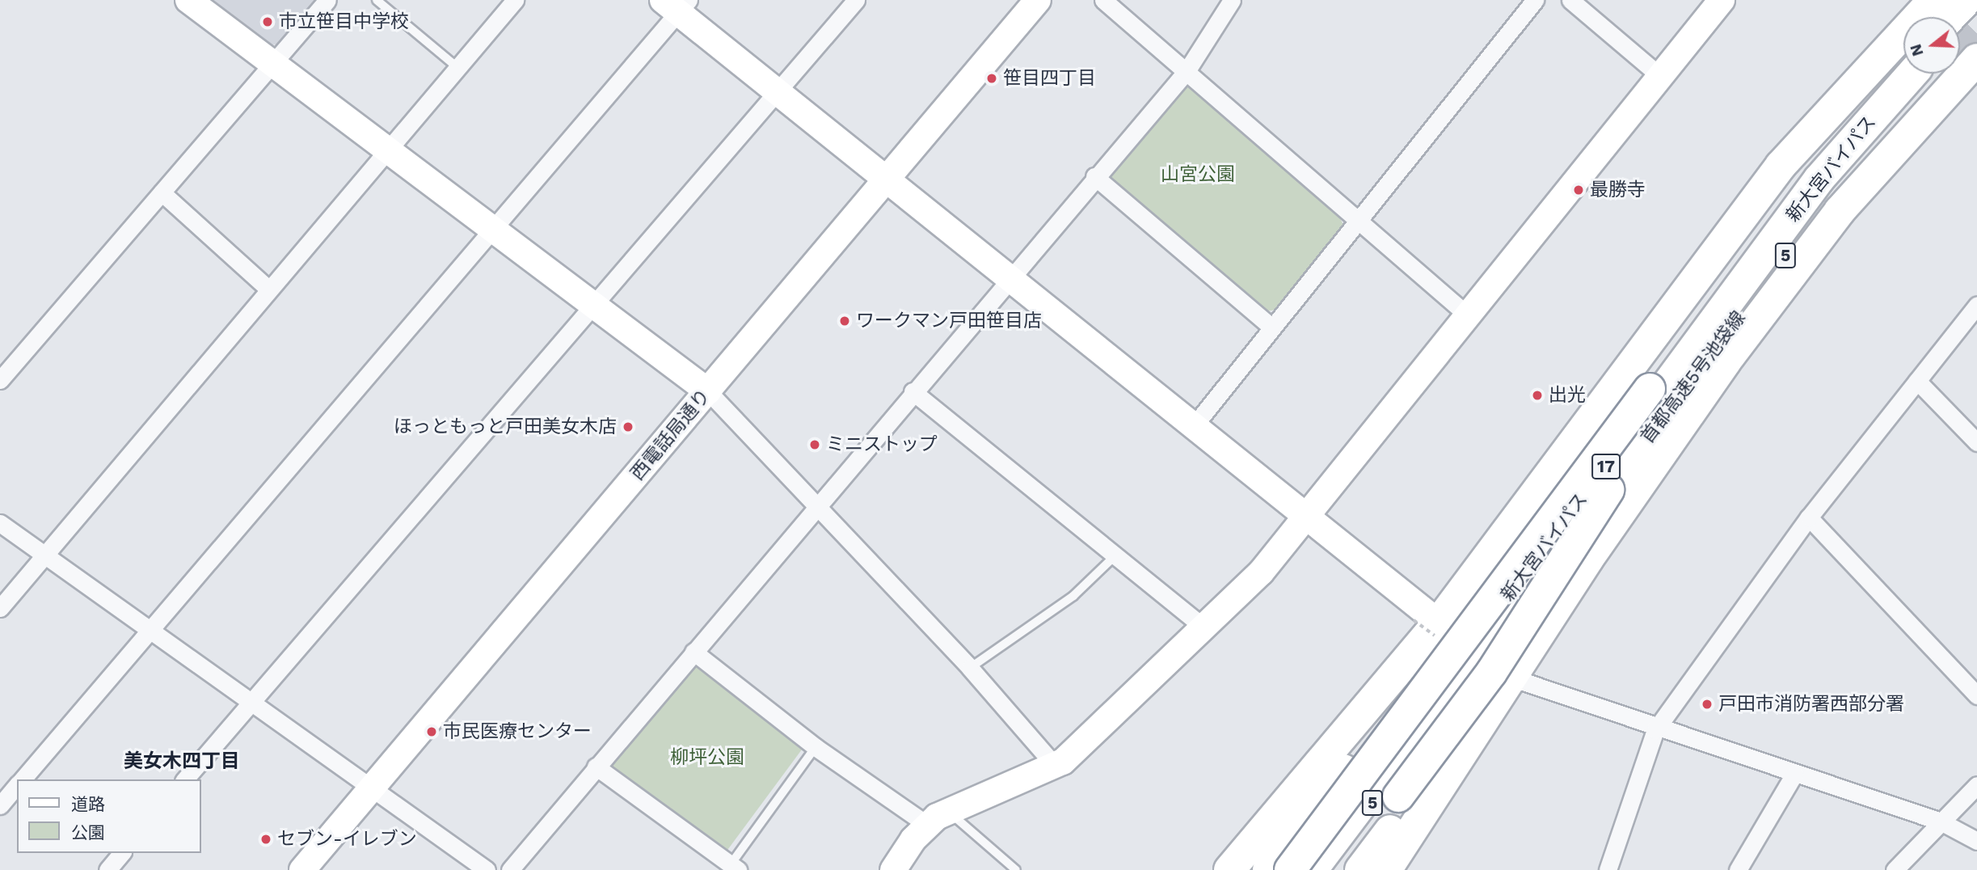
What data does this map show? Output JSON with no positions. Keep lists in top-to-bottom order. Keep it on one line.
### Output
{"streets":{"highway":["新大宮バイパス","5","首都高速5号池袋線","17"],"street":["西電話局通り"]},"districts":["美女木四丁目"],"parks":["山宮公園","柳坪公園"],"places":["市立笹目中学校","笹目四丁目","最勝寺","ワークマン戸田笹目店","出光","ほっともっと戸田美女木店","ミニストップ","戸田市消防署西部分署","市民医療センター","セブン-イレブン"],"legend":["道路","公園"],"north":"left"}
